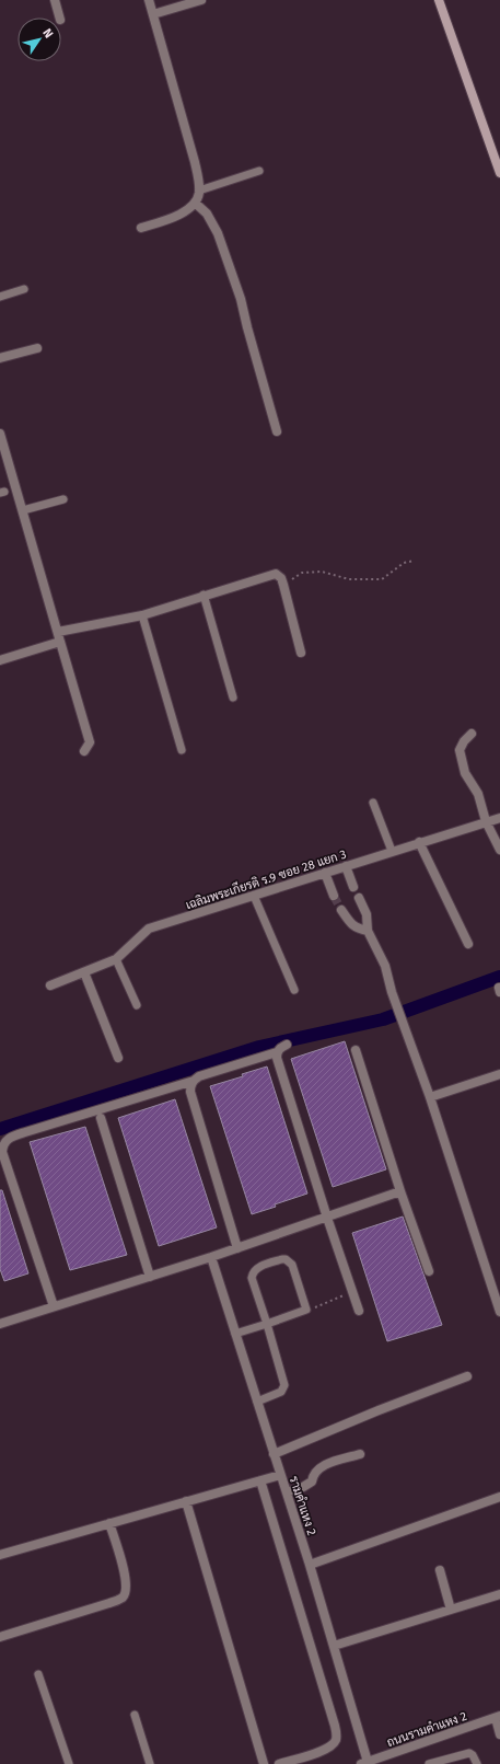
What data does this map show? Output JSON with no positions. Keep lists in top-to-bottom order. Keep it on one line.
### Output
{"streets":{"street":["เฉลิมพระเกียรติ ร.9 ซอย 28 แยก 3","รามคำแหง 2","ถนนรามคำแหง 2"]},"crossings":[["รามคำแหง 2","ถนนรามคำแหง 2"]],"north":"top right"}
